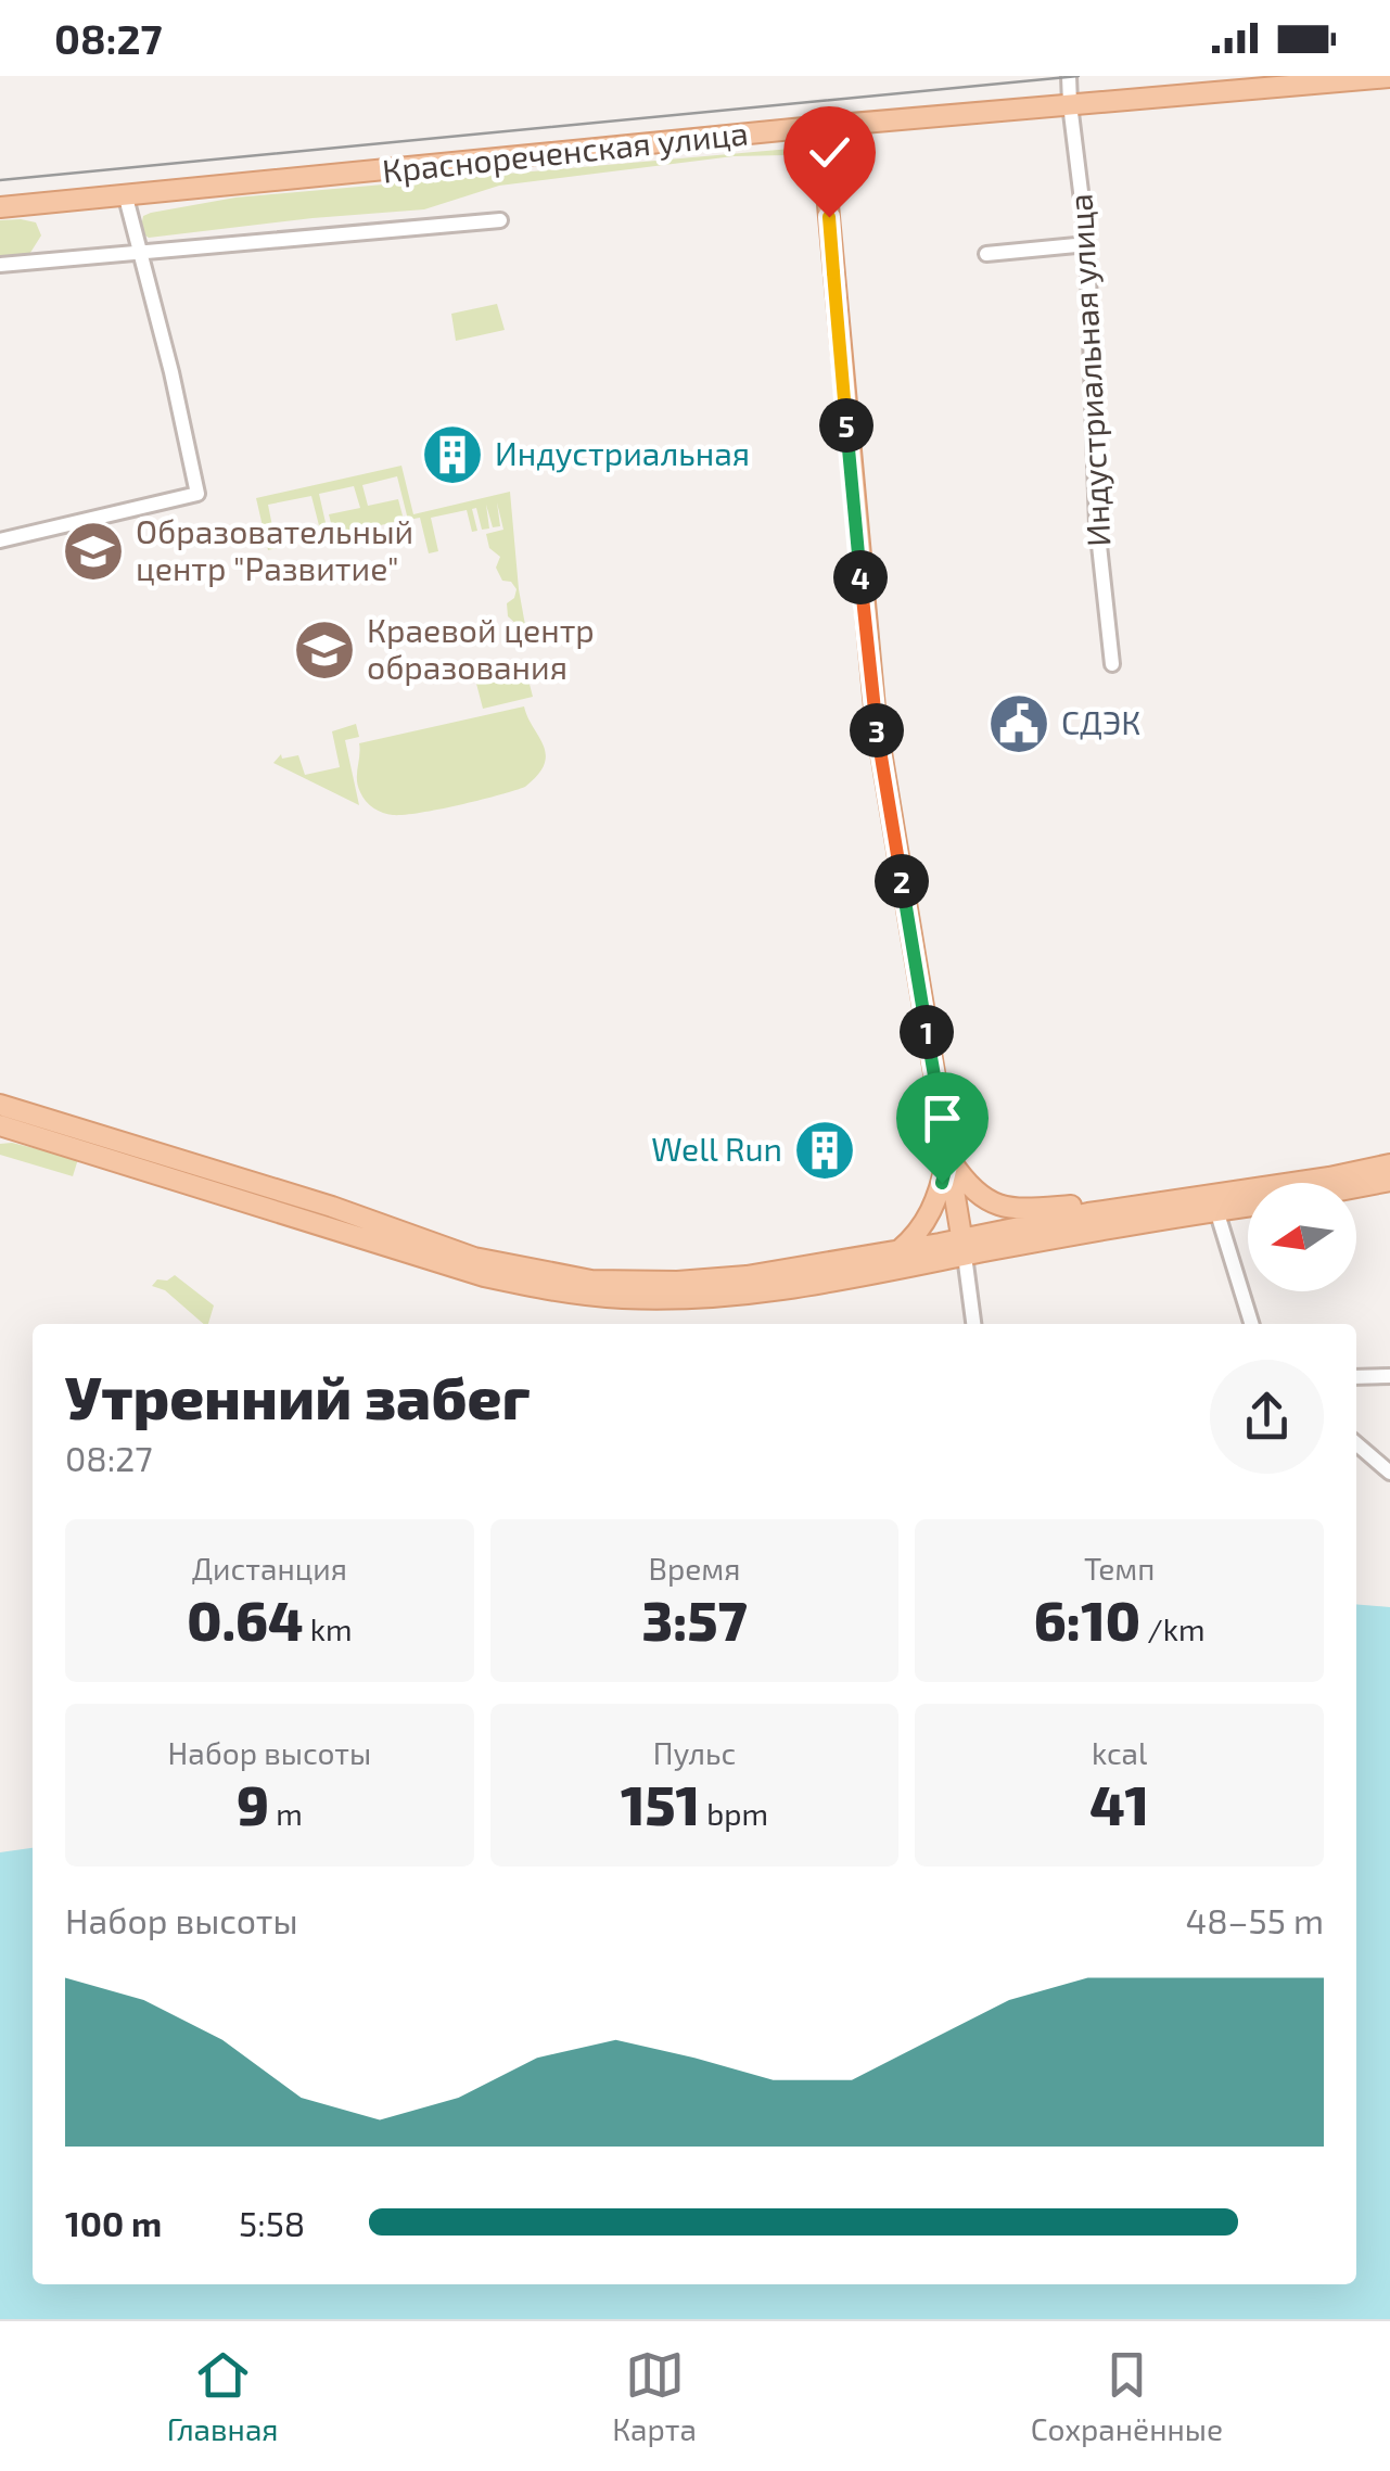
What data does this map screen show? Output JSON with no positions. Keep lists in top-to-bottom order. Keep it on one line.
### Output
{"streets":{"main road":["Краснореченская улица"],"street":["Индустриальная улица"]},"crossings":[["Краснореченская улица","Индустриальная улица"]],"places":{"building":["Индустриальная","Well Run"],"school or university":["Образовательный центр \"Развитие\"","Краевой центр образования"],"public building":["СДЭК"]},"north":"left","page":{"status":"08:27","pins":["5","4","3","2","1"],"heading":["Утренний забег","08:27"],"stats":[["Дистанция","0.64 km"],["Время","3:57"],["Темп","6:10 /km"],["Набор высоты","9 m"],["Пульс","151 bpm"],["kcal","41"]],"chart":["Набор высоты","48–55 m"],"list":[{"name":"100 m","note":"5:58"}],"tabs":["Главная","Карта","Сохранённые"]}}
